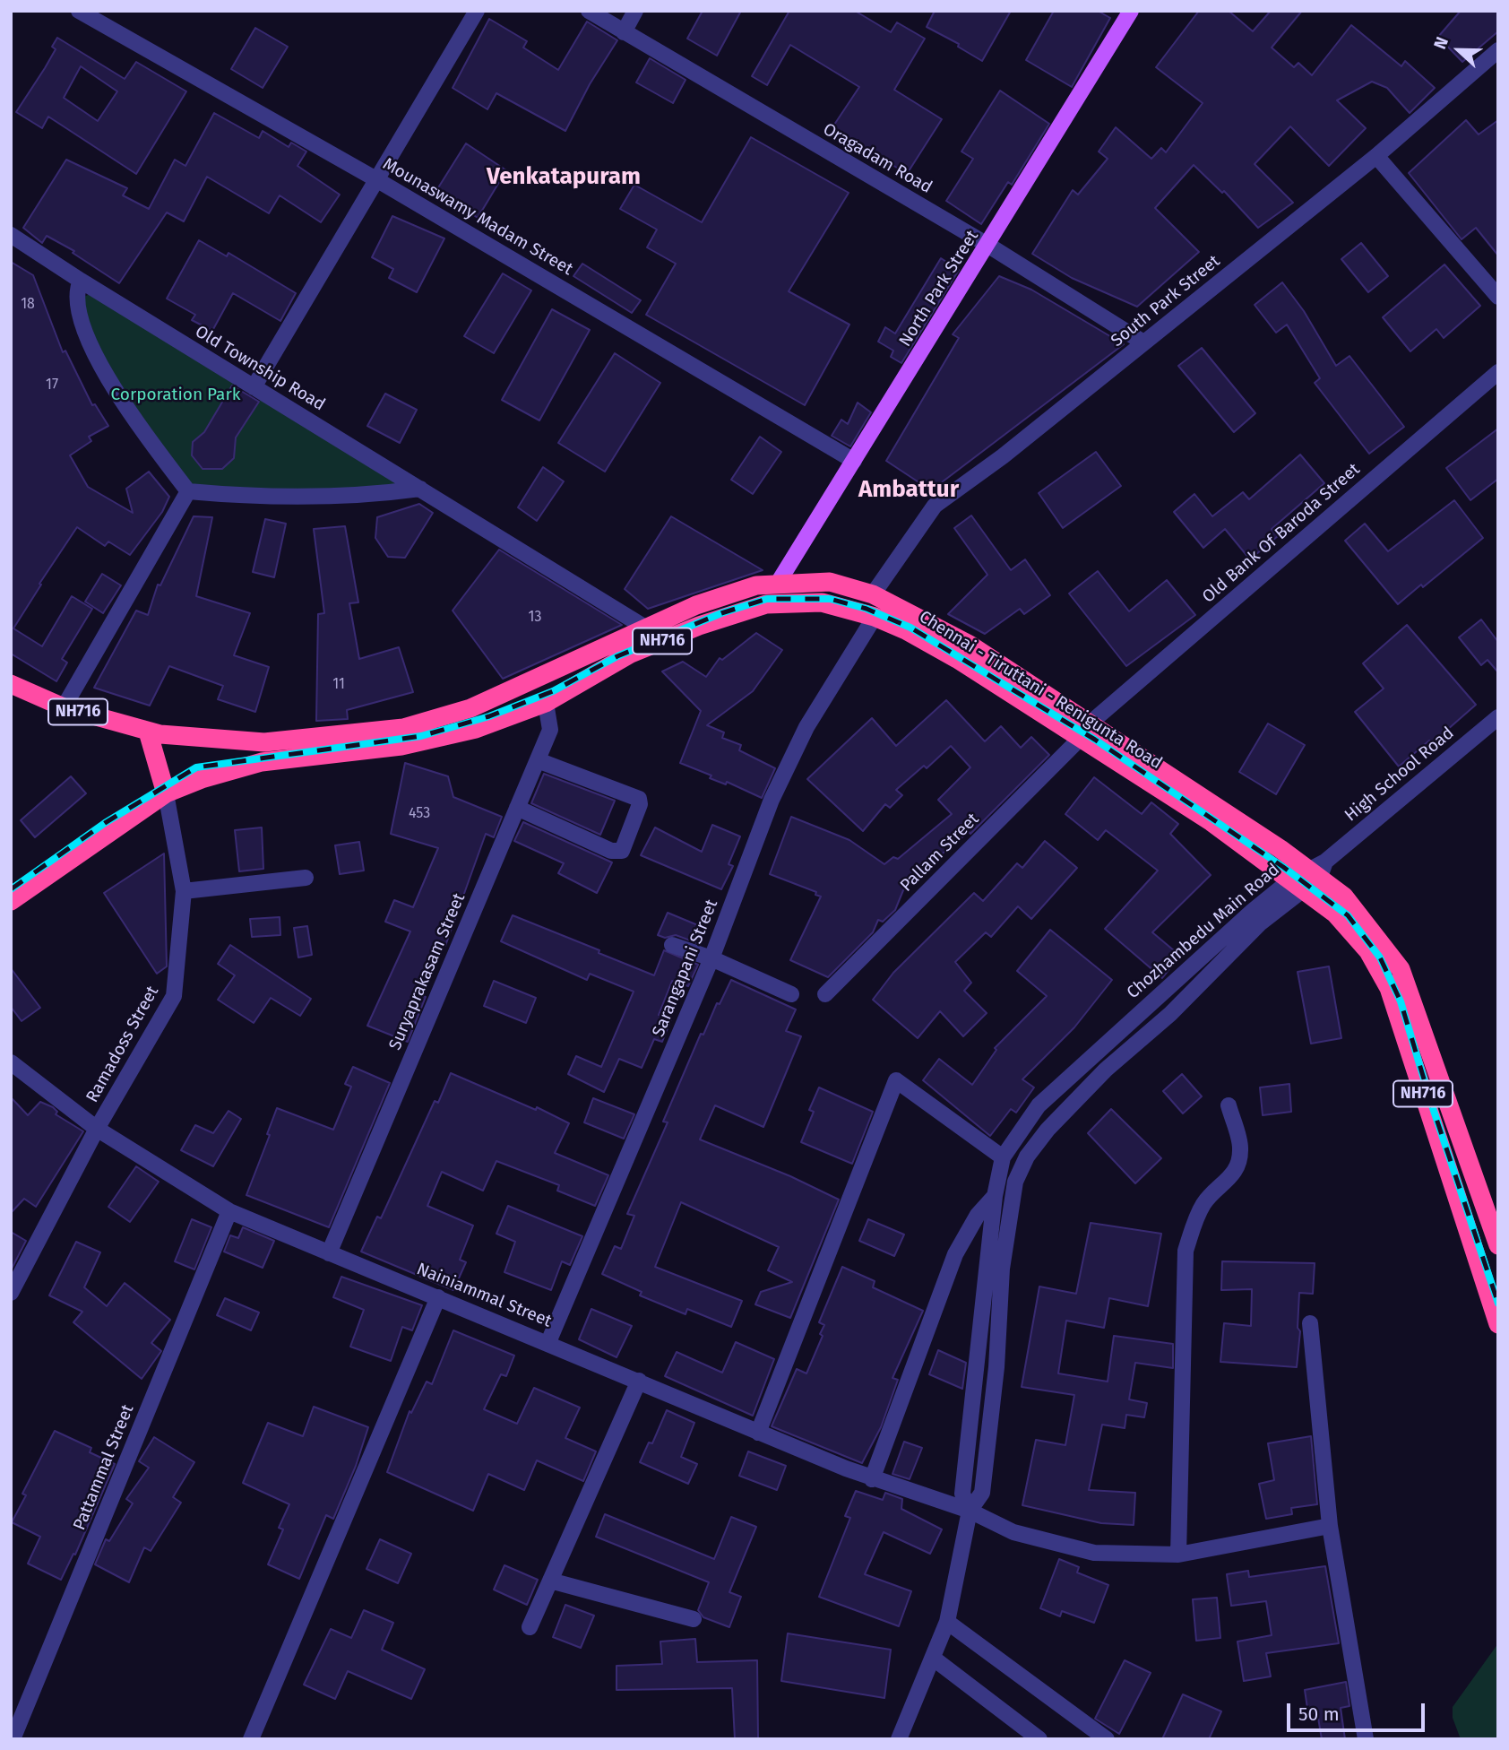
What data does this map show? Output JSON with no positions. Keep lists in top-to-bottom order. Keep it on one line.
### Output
{"streets":{"highway":["NH716","Chennai - Tiruttani - Renigunta Road"],"main road":["North Park Street"],"street":["Oragadam Road","Mounaswamy Madam Street","South Park Street","Old Township Road","Old Bank Of Baroda Street","High School Road","Pallam Street","Chozhambedu Main Road","Sarangapani Street","Suryaprakasam Street","Ramadoss Street","Nainiammal Street","Pattammal Street"]},"crossings":[["Oragadam Road","North Park Street"],["Oragadam Road","South Park Street"],["Mounaswamy Madam Street","North Park Street"],["North Park Street","Chennai - Tiruttani - Renigunta Road"],["South Park Street","Chennai - Tiruttani - Renigunta Road"],["Old Township Road","Chennai - Tiruttani - Renigunta Road"],["Old Bank Of Baroda Street","Chennai - Tiruttani - Renigunta Road"],["Old Bank Of Baroda Street","Pallam Street"],["NH716","Chennai - Tiruttani - Renigunta Road"],["Chennai - Tiruttani - Renigunta Road","High School Road"],["Chennai - Tiruttani - Renigunta Road","Pallam Street"],["Chennai - Tiruttani - Renigunta Road","Chozhambedu Main Road"],["Chennai - Tiruttani - Renigunta Road","Sarangapani Street"],["Chennai - Tiruttani - Renigunta Road","Suryaprakasam Street"],["Chennai - Tiruttani - Renigunta Road","Ramadoss Street"],["High School Road","Chozhambedu Main Road"],["Chozhambedu Main Road","Nainiammal Street"],["Sarangapani Street","Nainiammal Street"],["Suryaprakasam Street","Nainiammal Street"],["Ramadoss Street","Nainiammal Street"],["Nainiammal Street","Pattammal Street"]],"districts":["Venkatapuram","Ambattur"],"parks":["Corporation Park"],"house_numbers":["18","17","13","11","453"],"scale_bar":"50 m","north":"left"}
